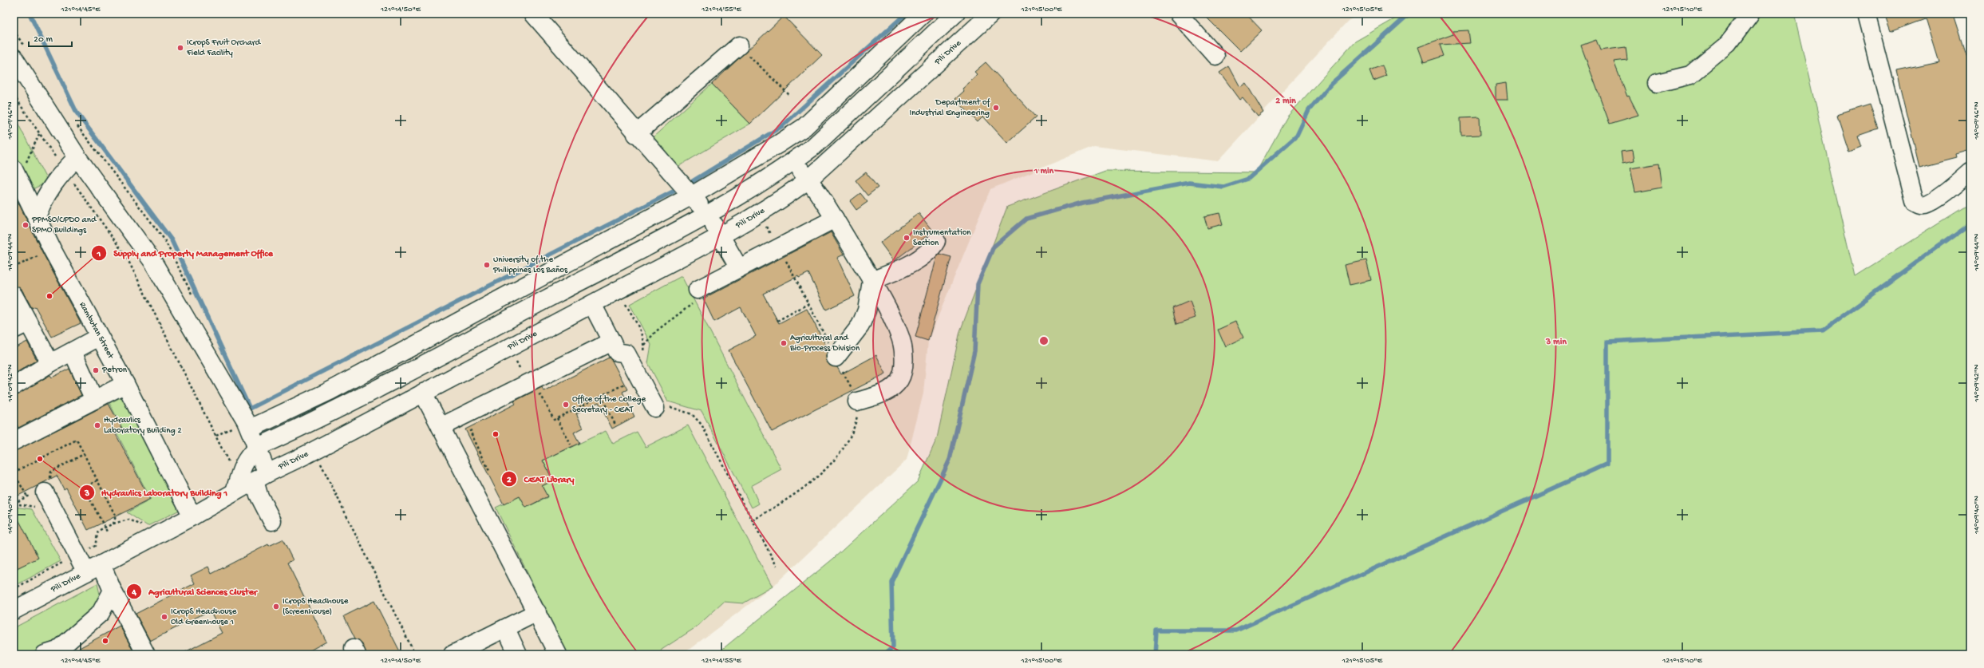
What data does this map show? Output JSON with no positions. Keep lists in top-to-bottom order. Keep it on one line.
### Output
{"streets":{"street":["Pili Drive","Rambutan Street"]},"crossings":[["Pili Drive","Rambutan Street"]],"places":["ICropS Fruit Orchard Field Facility","Department of Industrial Engineering","PPMSO/CPDO and SPMO Buildings","Instrumentation Section","University of the Philippines Los Baños","Supply and Property Management Office","Agricultural and Bio-Process Division","Petron","Office of the College Secretary - CEAT","Hydraulics Laboratory Building 2","CEAT Library","Hydraulics Laboratory Building 1","ICropS Headhouse (Screenhouse)","ICropS Headhouse Old Greenhouse 1","Agricultural Sciences Cluster"],"scale_bar":"20 m","coordinates":["121°14'45\"E","121°14'50\"E","121°14'55\"E","121°15'00\"E","121°15'05\"E","121°15'10\"E","14°09'46\"N","14°09'44\"N","14°09'42\"N","14°09'40\"N"],"rings":["2 min","1 min","3 min"]}
